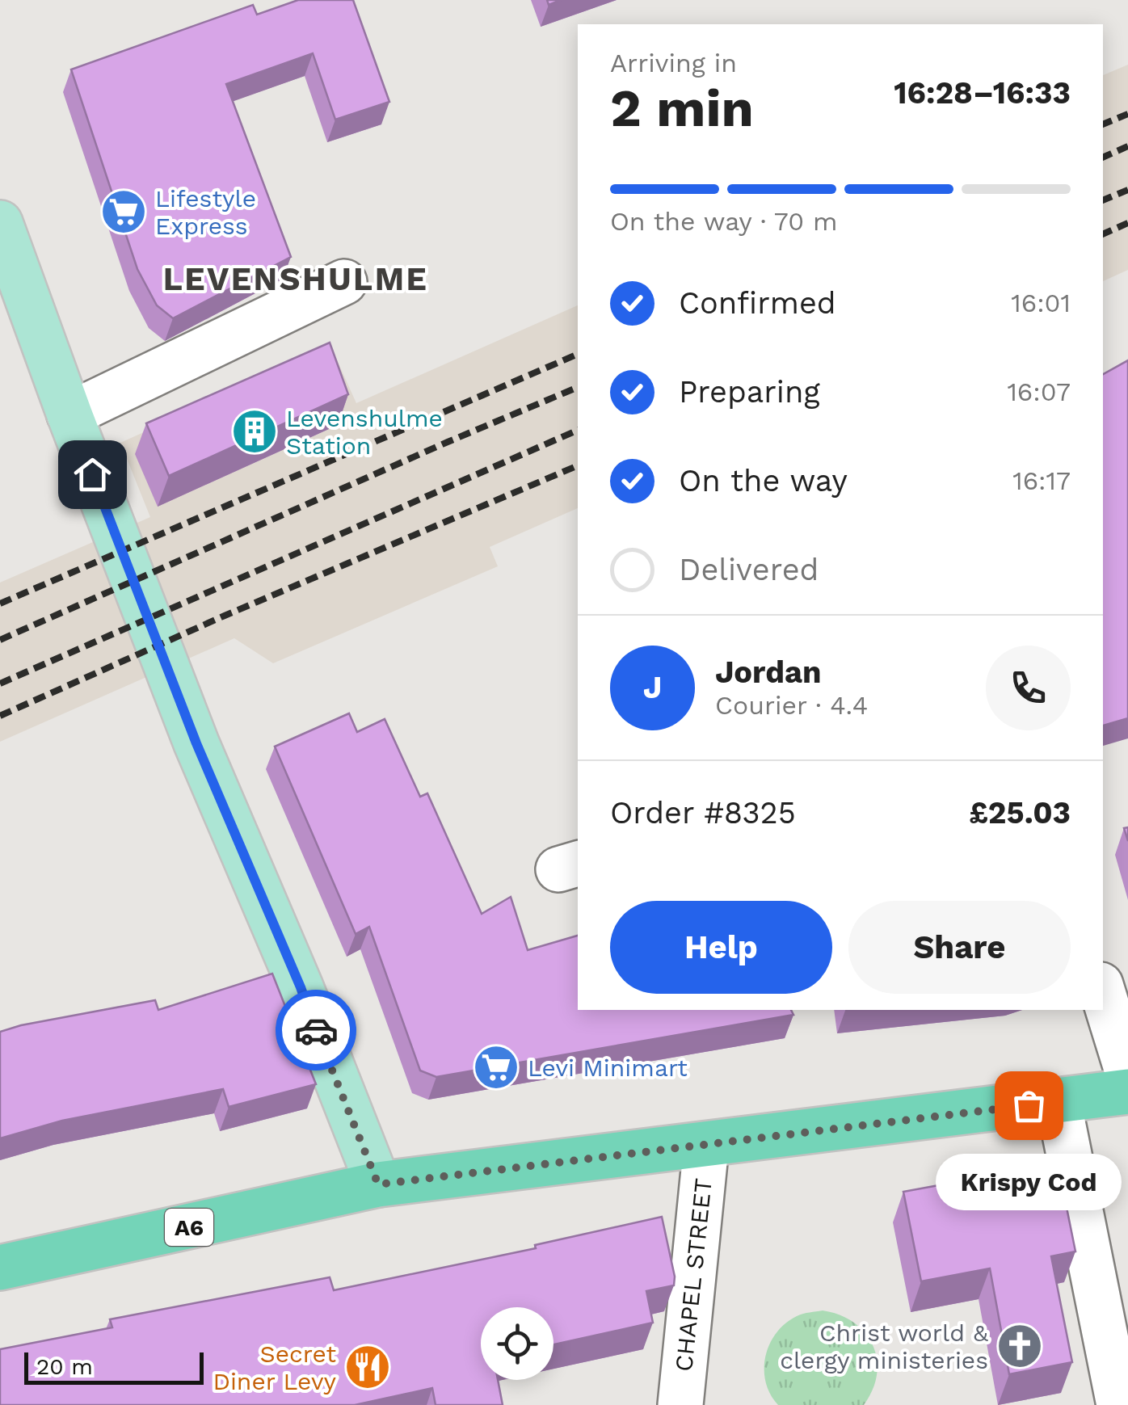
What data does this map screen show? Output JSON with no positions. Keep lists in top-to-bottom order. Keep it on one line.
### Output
{"streets":{"highway":["A6"],"street":["CHAPEL STREET"]},"crossings":[["A6","CHAPEL STREET"]],"districts":["LEVENSHULME"],"places":{"supermarket":["Lifestyle Express","Levi Minimart"],"building":["Levenshulme Station"],"other":["Krispy Cod"],"church":["Christ world & clergy ministeries"],"restaurant":["Secret Diner Levy"]},"scale_bar":"20 m","page":{"heading":["2 min","Arriving in","16:28–16:33"],"panel":["Jordan","Courier · 4.4","Order #8325","£25.03"],"bar":"On the way · 70 m","list":[["Confirmed","16:01"],["Preparing","16:07"],["On the way","16:17"],"Delivered"],"round":"J","buttons":["Help","Share"],"bubble":"Krispy Cod","scale":"20 m"}}
